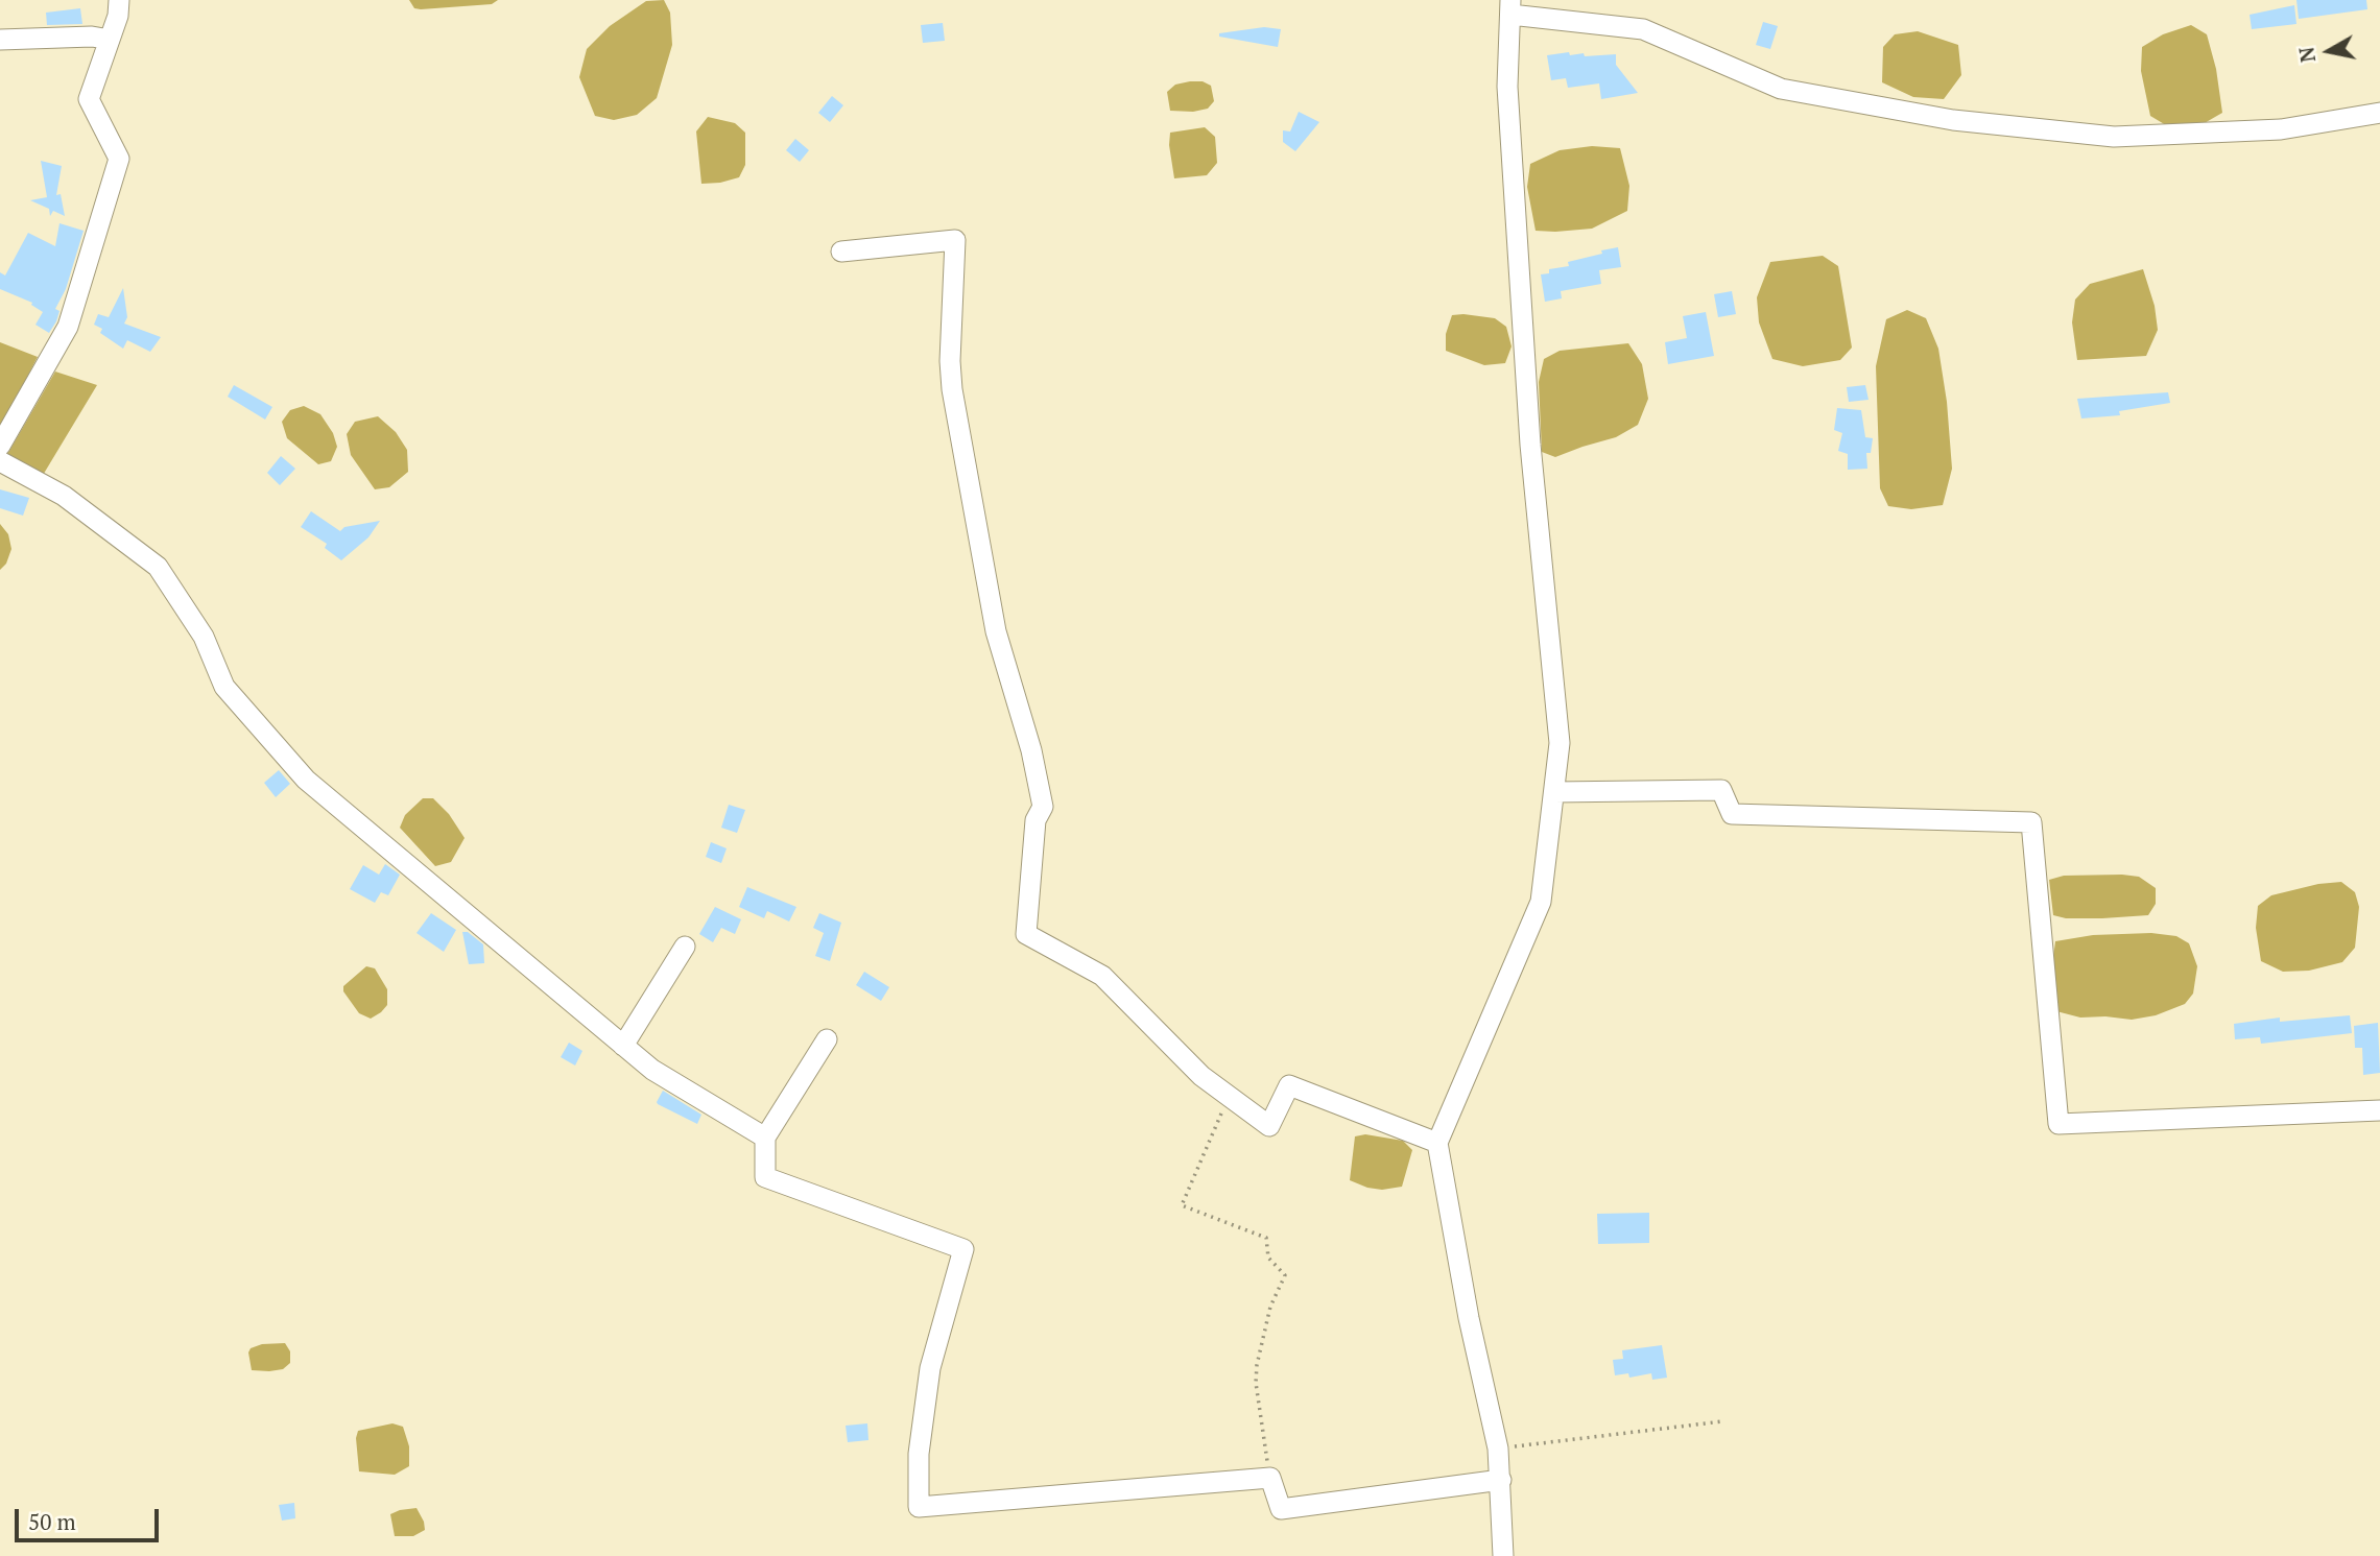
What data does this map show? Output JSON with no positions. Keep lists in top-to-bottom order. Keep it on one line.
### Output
{"scale_bar":"50 m","north":"left"}
